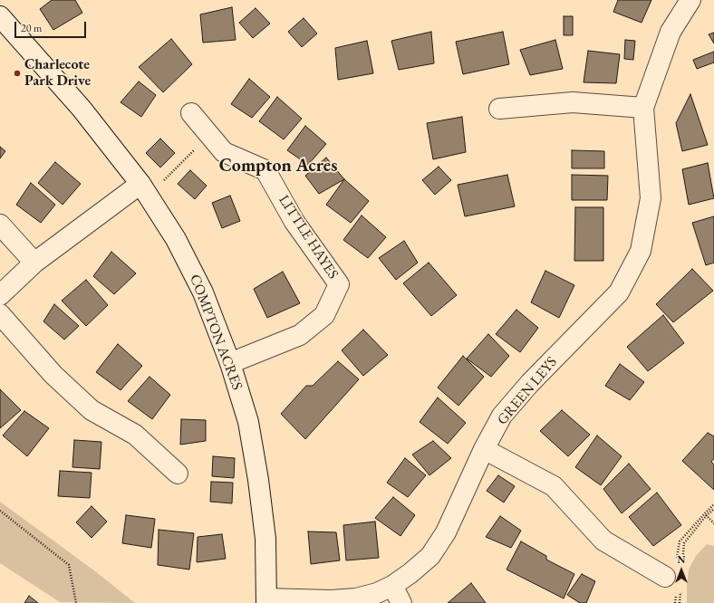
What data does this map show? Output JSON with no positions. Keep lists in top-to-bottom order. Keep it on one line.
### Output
{"streets":{"street":["LITTLE HAYES","COMPTON ACRES","GREEN LEYS"]},"crossings":[["LITTLE HAYES","COMPTON ACRES"],["COMPTON ACRES","GREEN LEYS"]],"districts":["Compton Acres"],"places":["Charlecote Park Drive"],"scale_bar":"20 m","north":"top"}
